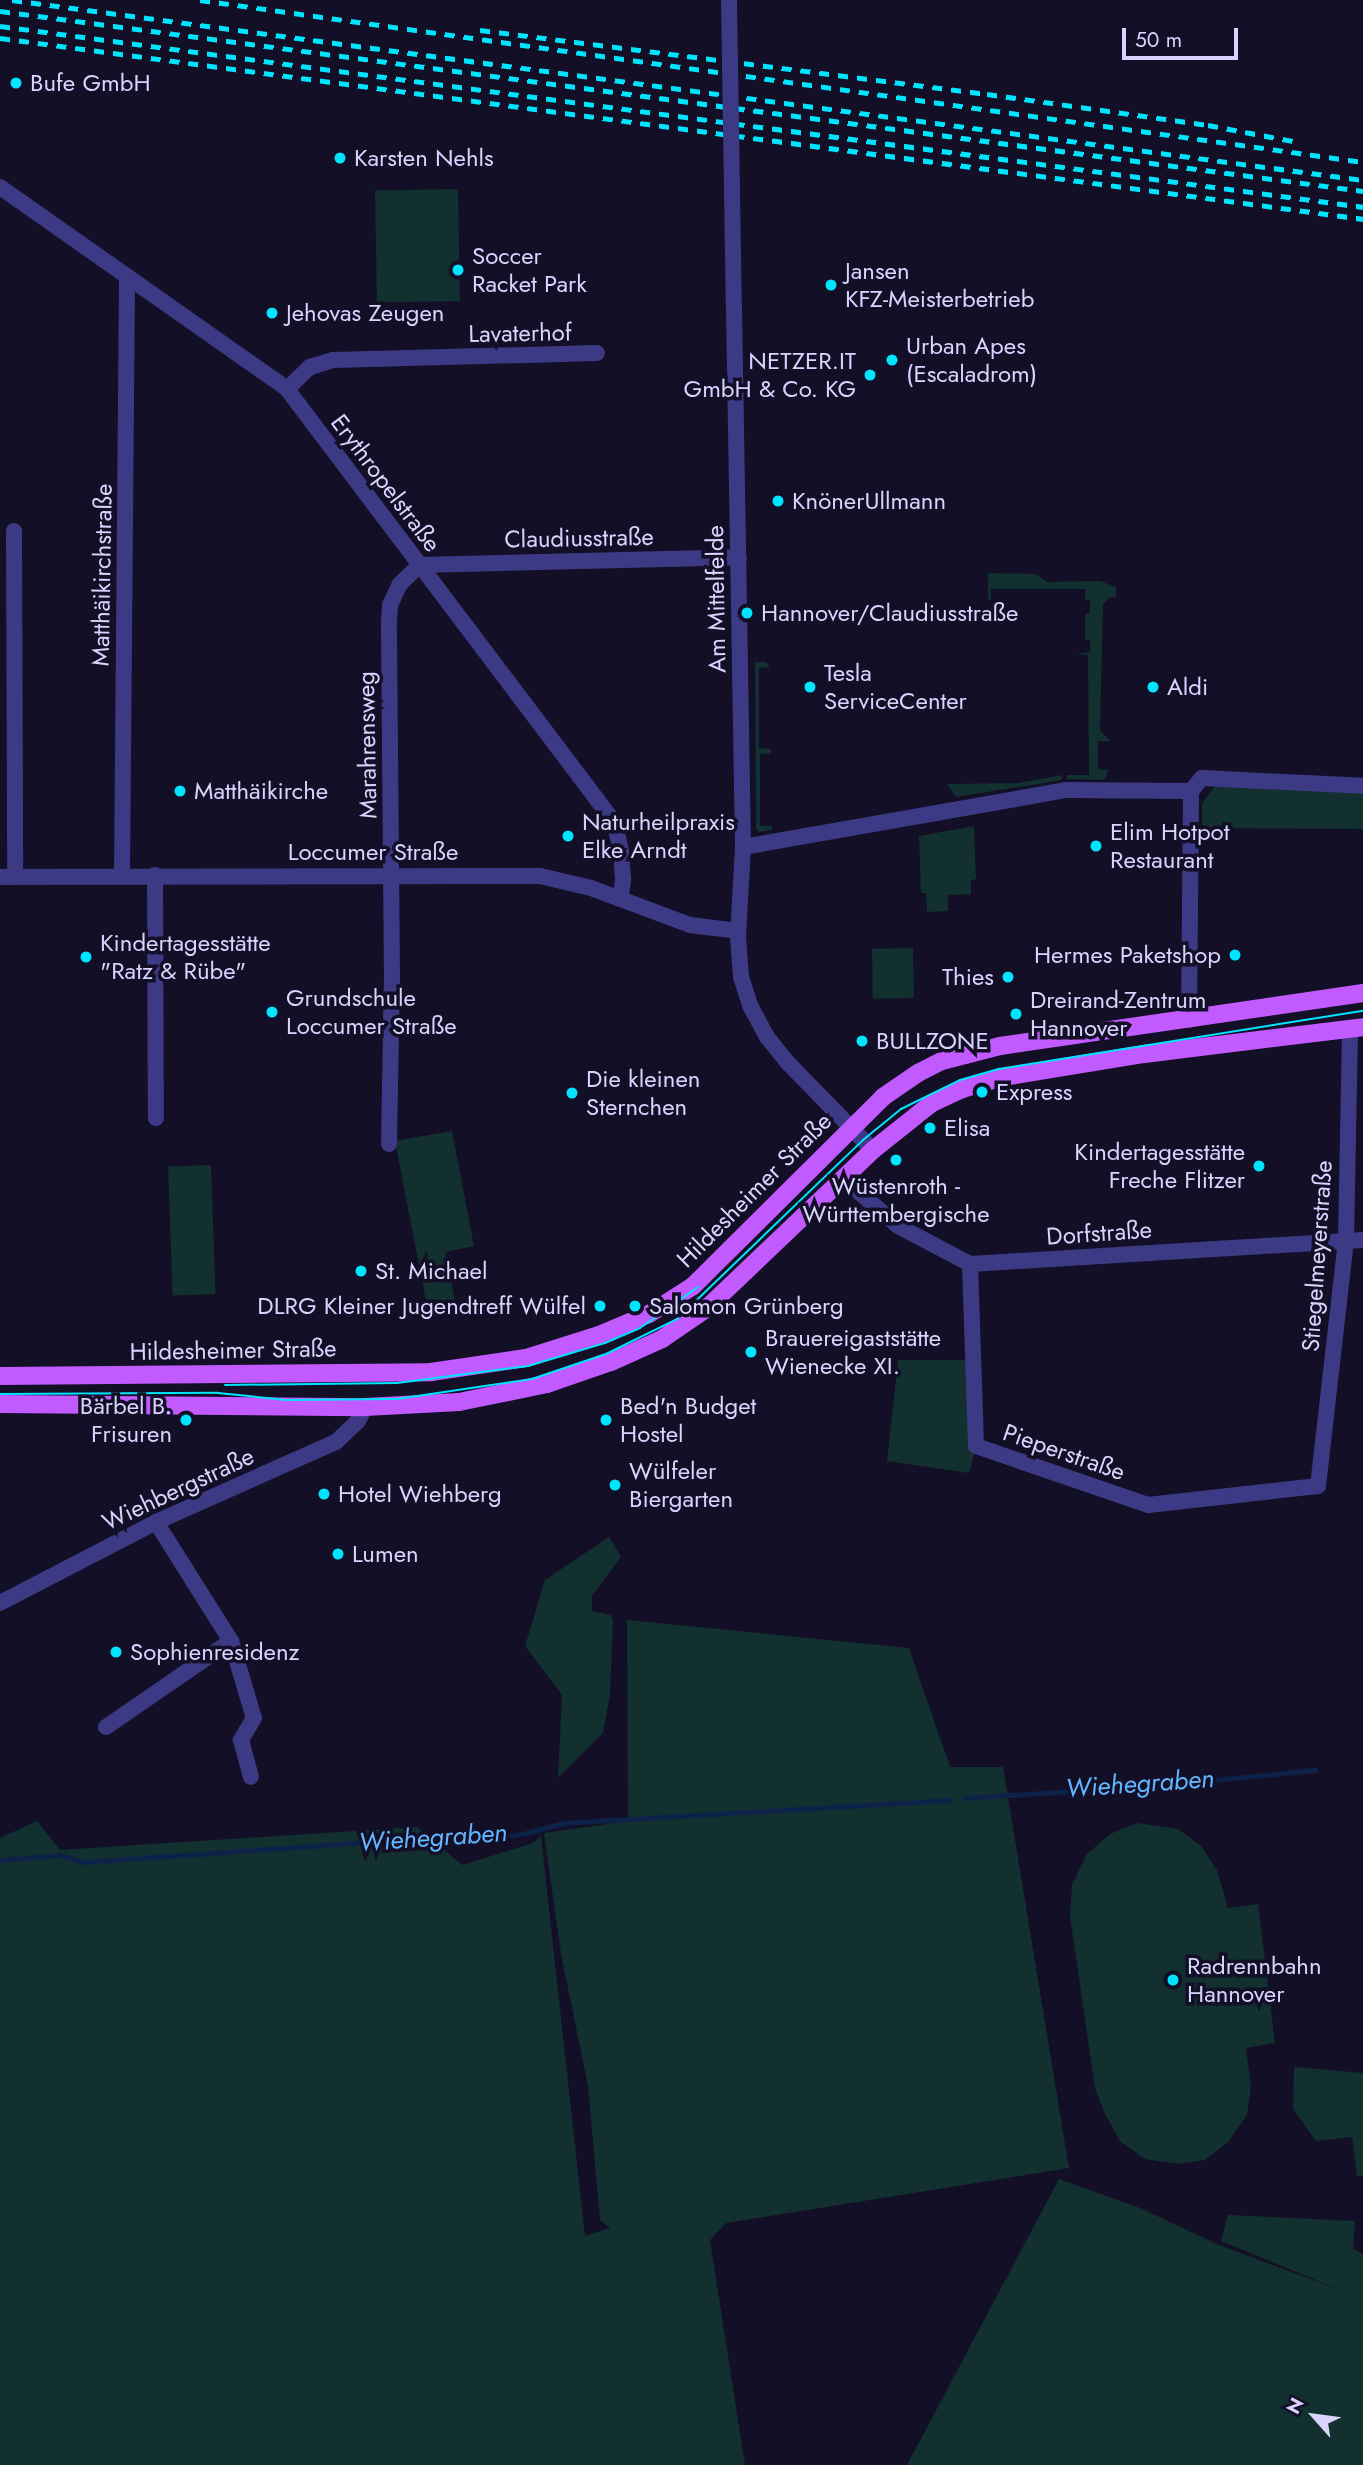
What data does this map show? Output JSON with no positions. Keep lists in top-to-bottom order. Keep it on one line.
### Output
{"streets":{"main road":["Hildesheimer Straße"],"street":["Lavaterhof","Erythropelstraße","Claudiusstraße","Matthäikirchstraße","Am Mittelfelde","Marahrensweg","Loccumer Straße","Dorfstraße","Stiegelmeyerstraße","Pieperstraße","Wiehbergstraße"]},"crossings":[["Lavaterhof","Erythropelstraße"],["Erythropelstraße","Claudiusstraße"],["Erythropelstraße","Matthäikirchstraße"],["Erythropelstraße","Marahrensweg"],["Erythropelstraße","Loccumer Straße"],["Claudiusstraße","Am Mittelfelde"],["Claudiusstraße","Marahrensweg"],["Matthäikirchstraße","Loccumer Straße"],["Am Mittelfelde","Loccumer Straße"],["Am Mittelfelde","Hildesheimer Straße"],["Marahrensweg","Loccumer Straße"],["Hildesheimer Straße","Stiegelmeyerstraße"],["Hildesheimer Straße","Wiehbergstraße"],["Dorfstraße","Stiegelmeyerstraße"],["Dorfstraße","Pieperstraße"],["Stiegelmeyerstraße","Pieperstraße"]],"water":["Wiehegraben"],"places":["Bufe GmbH","Karsten Nehls","Soccer Racket Park","Jansen KFZ-Meisterbetrieb","Jehovas Zeugen","Urban Apes (Escaladrom)","NETZER.IT GmbH & Co. KG","KnönerUllmann","Hannover/Claudiusstraße","Tesla ServiceCenter","Aldi","Matthäikirche","Naturheilpraxis Elke Arndt","Elim Hotpot Restaurant","Hermes Paketshop","Kindertagesstätte \"Ratz & Rübe\"","Thies","Grundschule Loccumer Straße","Dreirand-Zentrum Hannover","BULLZONE","Express","Die kleinen Sternchen","Elisa","Wüstenroth - Württembergische","Kindertagesstätte Freche Flitzer","St. Michael","DLRG Kleiner Jugendtreff Wülfel","Salomon Grünberg","Brauereigaststätte Wienecke XI.","Bärbel B. Frisuren","Bed'n Budget Hostel","Wülfeler Biergarten","Hotel Wiehberg","Lumen","Sophienresidenz","Radrennbahn Hannover"],"scale_bar":"50 m","north":"top left"}
